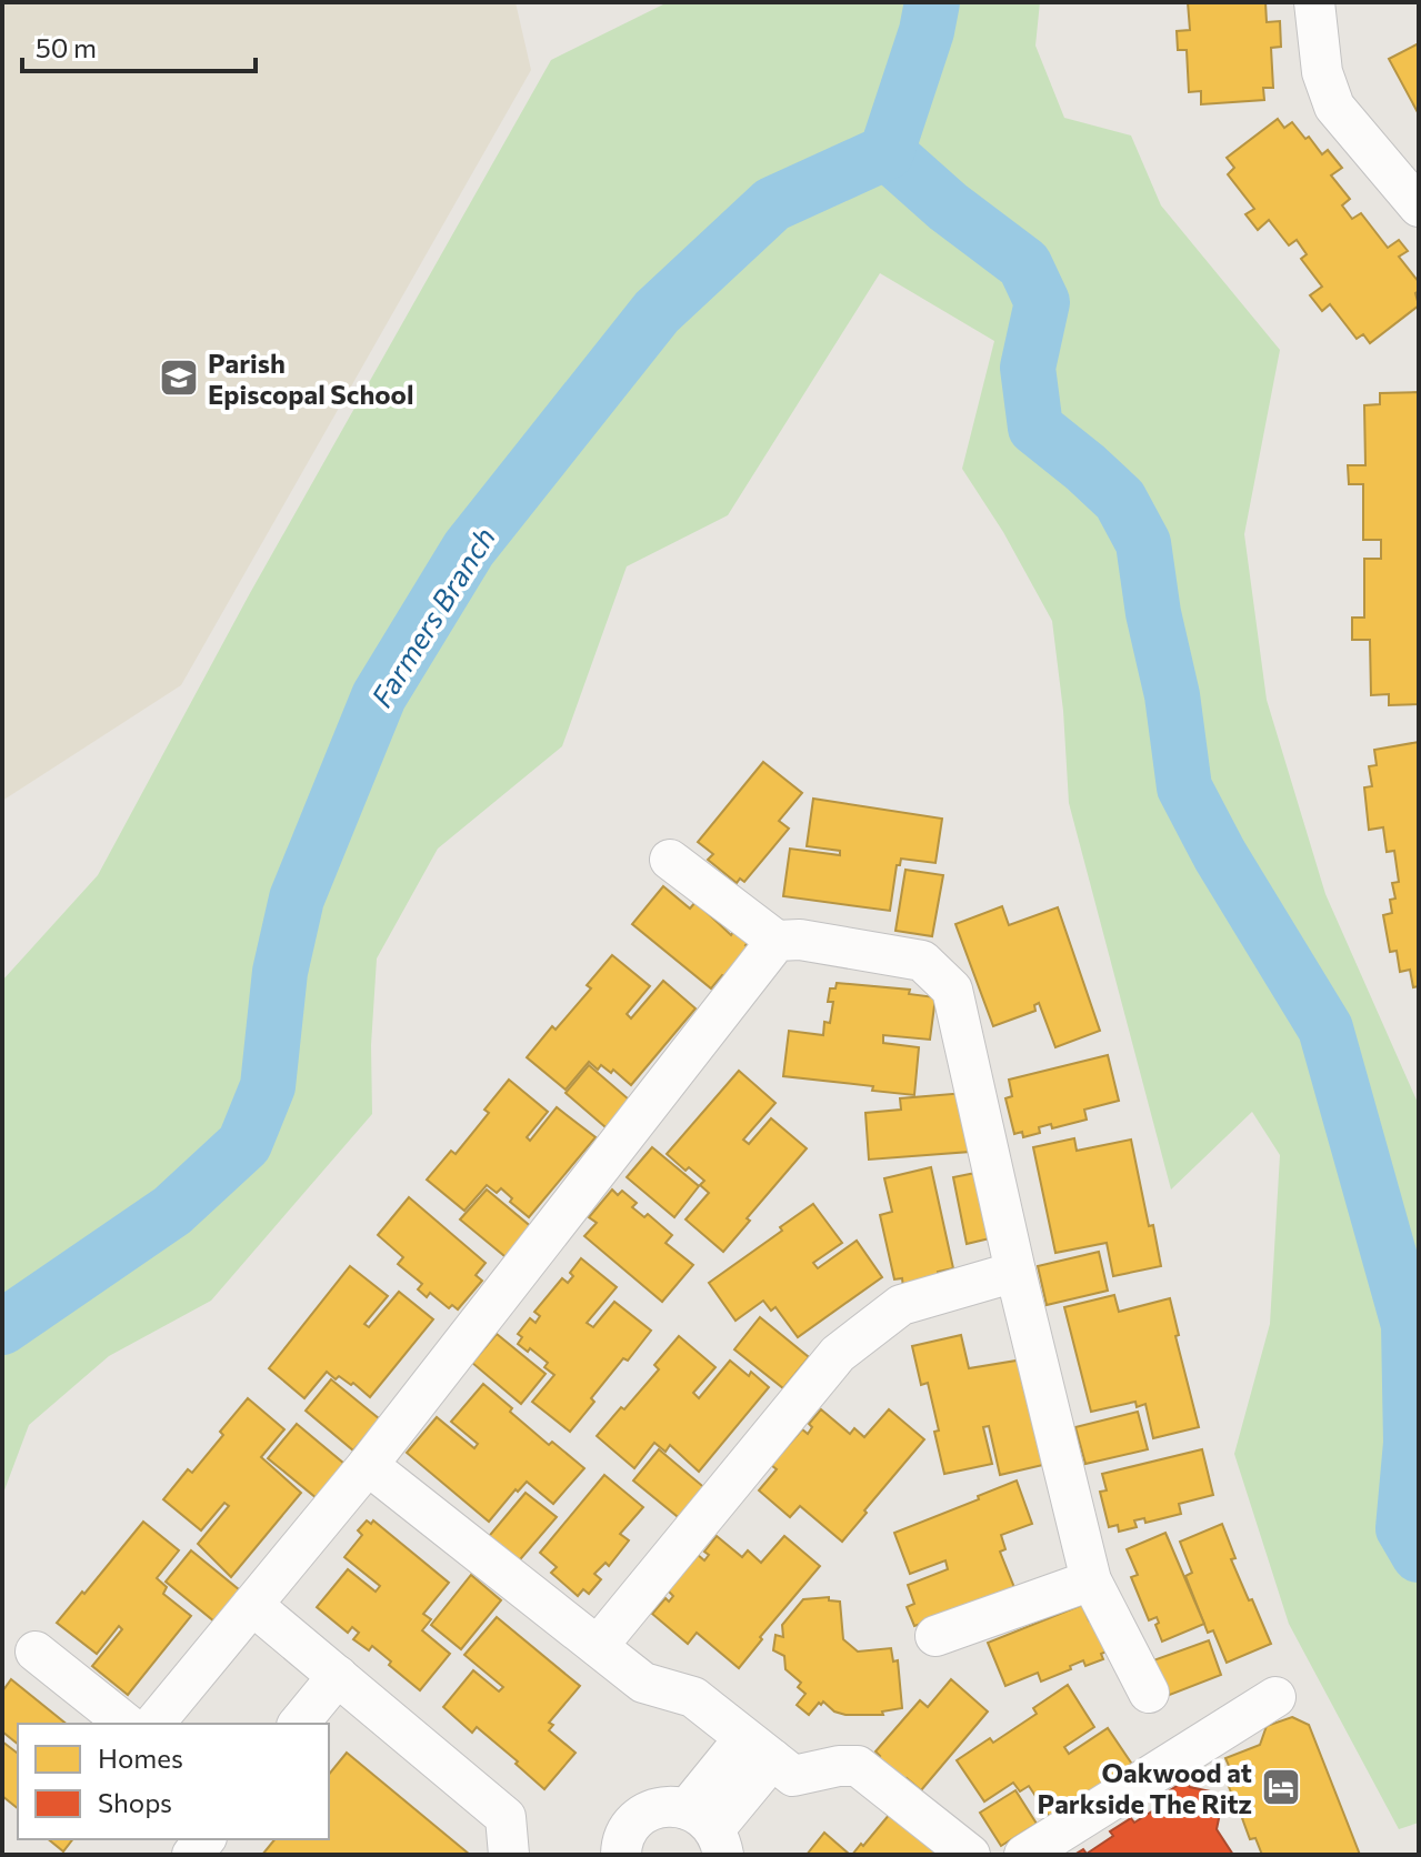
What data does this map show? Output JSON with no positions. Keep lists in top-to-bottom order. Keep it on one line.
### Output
{"water":["Farmers Branch"],"places":{"school or university":["Parish Episcopal School"],"hotel":["Oakwood at Parkside The Ritz"]},"legend":["Homes","Shops"],"scale_bar":"50 m"}
